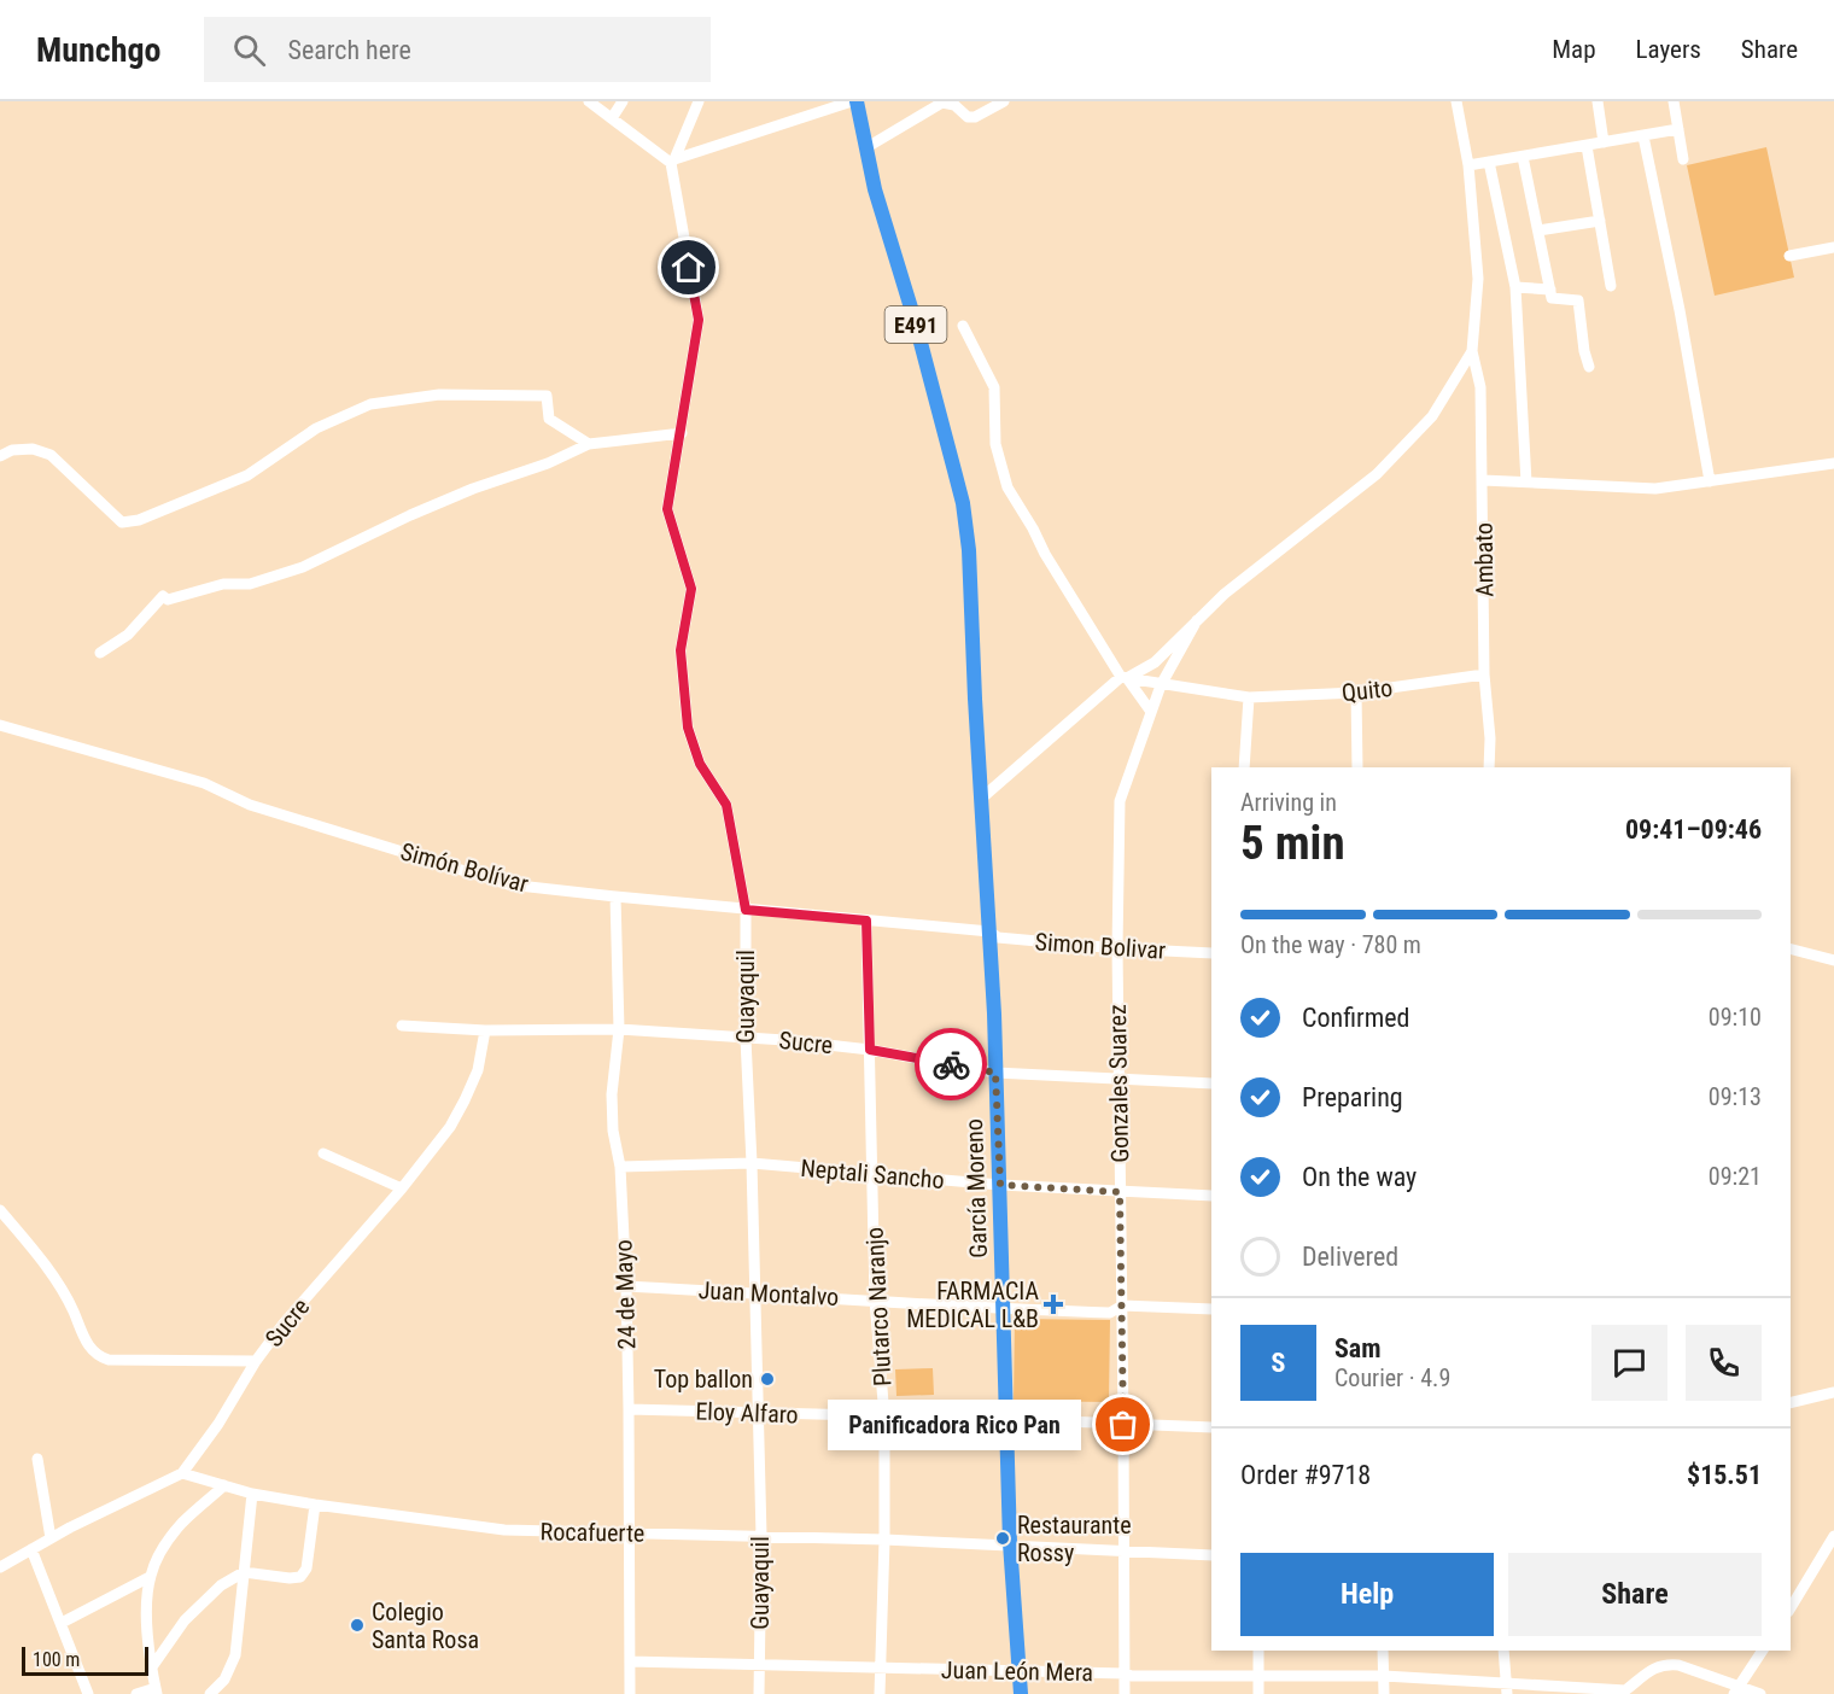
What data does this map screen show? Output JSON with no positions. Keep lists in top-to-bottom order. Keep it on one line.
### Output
{"streets":{"highway":["E491","García Moreno"],"street":["Ambato","Quito","Simón Bolívar","Simon Bolivar","Guayaquil","Sucre","Gonzales Suarez","Neptali Sancho","Juan Montalvo","24 de Mayo","Plutarco Naranjo","Eloy Alfaro","Rocafuerte","Juan León Mera"]},"crossings":[["E491","García Moreno"],["Ambato","Quito"],["Quito","Gonzales Suarez"],["Simón Bolívar","Simon Bolivar"],["Simón Bolívar","Guayaquil"],["Simón Bolívar","García Moreno"],["Simón Bolívar","24 de Mayo"],["Simón Bolívar","Plutarco Naranjo"],["Simon Bolivar","Gonzales Suarez"],["Simon Bolivar","García Moreno"],["Guayaquil","Sucre"],["Guayaquil","Neptali Sancho"],["Guayaquil","Juan Montalvo"],["Guayaquil","Eloy Alfaro"],["Guayaquil","Rocafuerte"],["Guayaquil","Juan León Mera"],["Sucre","Gonzales Suarez"],["Sucre","García Moreno"],["Sucre","24 de Mayo"],["Sucre","Plutarco Naranjo"],["Sucre","Rocafuerte"],["Gonzales Suarez","Neptali Sancho"],["Gonzales Suarez","Juan Montalvo"],["Gonzales Suarez","Eloy Alfaro"],["Gonzales Suarez","Rocafuerte"],["Gonzales Suarez","Juan León Mera"],["Neptali Sancho","García Moreno"],["Neptali Sancho","24 de Mayo"],["Neptali Sancho","Plutarco Naranjo"],["García Moreno","Juan Montalvo"],["García Moreno","Eloy Alfaro"],["García Moreno","Rocafuerte"],["García Moreno","Juan León Mera"],["Juan Montalvo","24 de Mayo"],["Juan Montalvo","Plutarco Naranjo"],["24 de Mayo","Eloy Alfaro"],["24 de Mayo","Rocafuerte"],["24 de Mayo","Juan León Mera"],["Plutarco Naranjo","Eloy Alfaro"],["Plutarco Naranjo","Rocafuerte"],["Plutarco Naranjo","Juan León Mera"]],"places":{"health":["FARMACIA MEDICAL L&B"],"other":["Top ballon","Panificadora Rico Pan","Restaurante Rossy","Colegio Santa Rosa"]},"scale_bar":"100 m","page":{"header":"Munchgo","search":"Search here","nav":["Map","Layers","Share"],"heading":["5 min","Arriving in","09:41–09:46"],"panel":["Sam","Courier · 4.9","Order #9718","$15.51"],"bar":"On the way · 780 m","list":[["Confirmed","09:10"],["Preparing","09:13"],["On the way","09:21"],"Delivered"],"round":"S","bubble":"Panificadora Rico Pan","buttons":["Help","Share"],"scale":"100 m"}}
